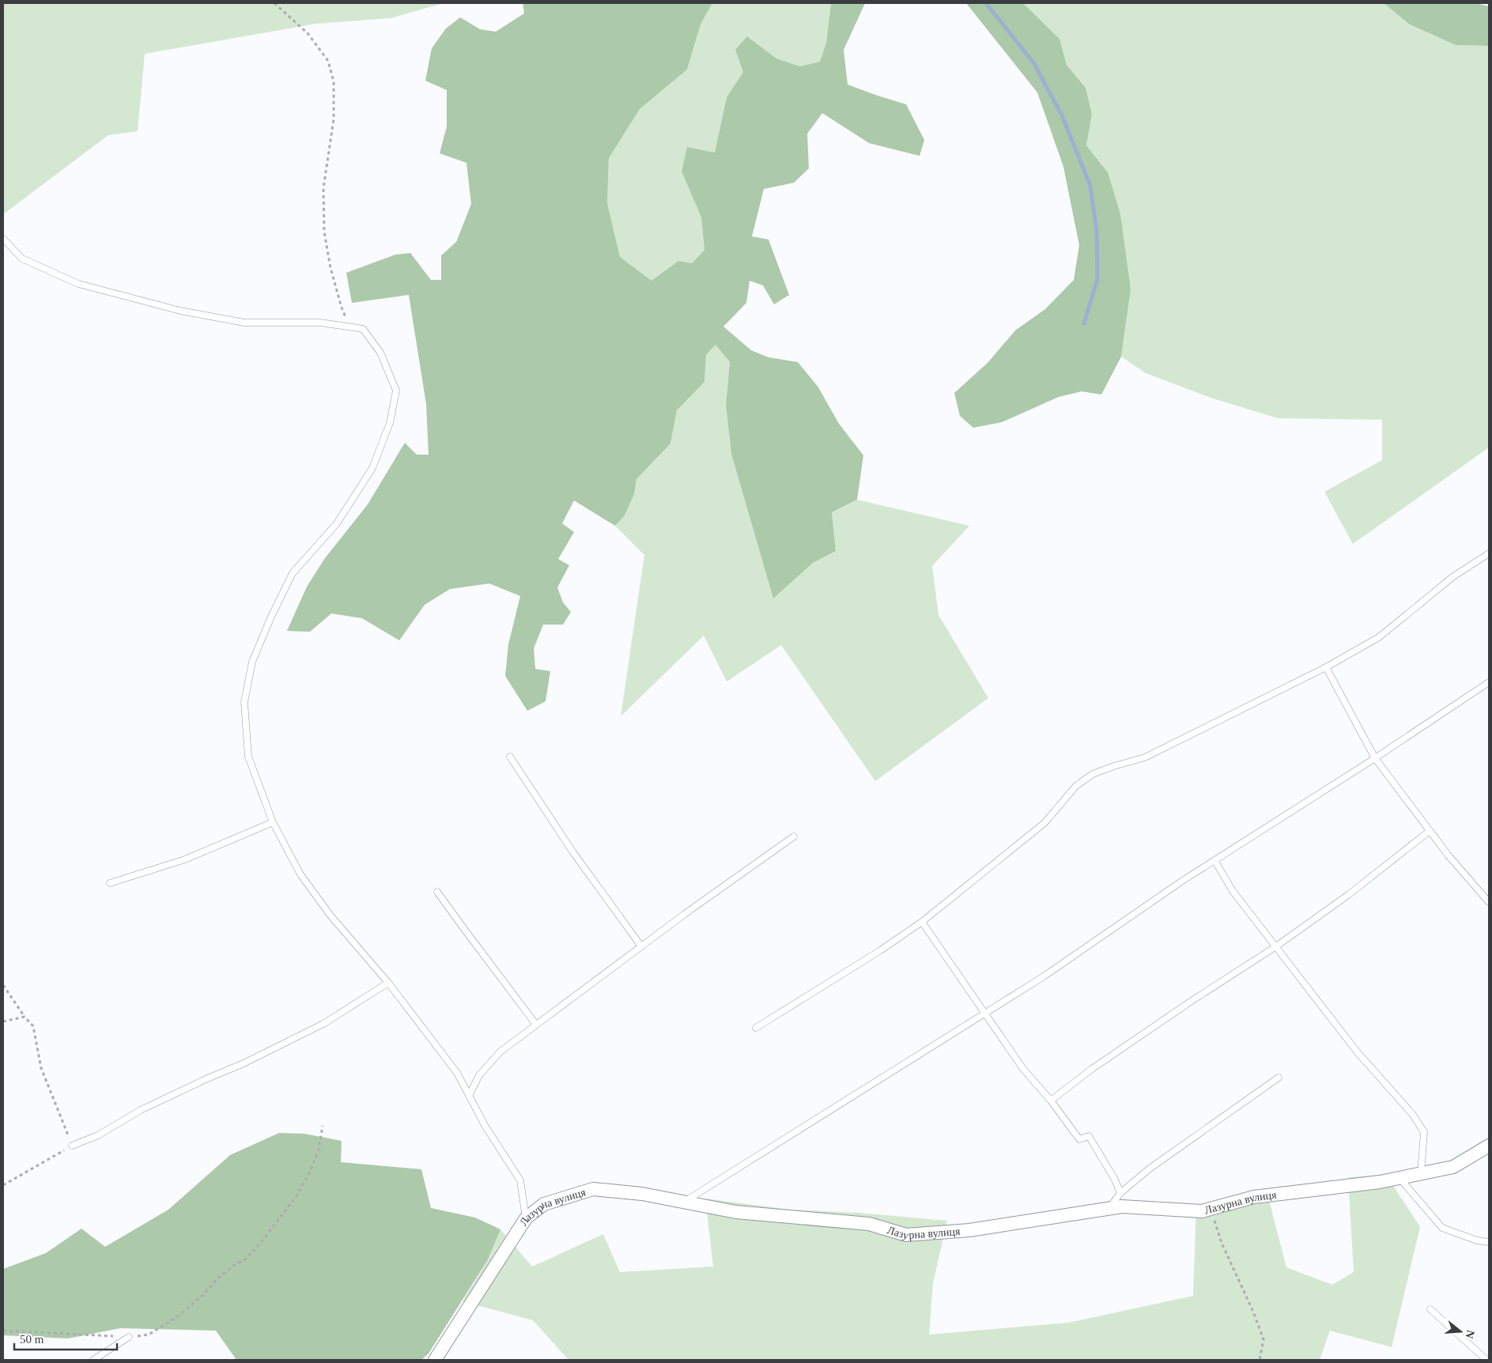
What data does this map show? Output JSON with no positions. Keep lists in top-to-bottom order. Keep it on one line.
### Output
{"streets":{"street":["Лазурна вулиця"]},"scale_bar":"50 m","north":"right"}
